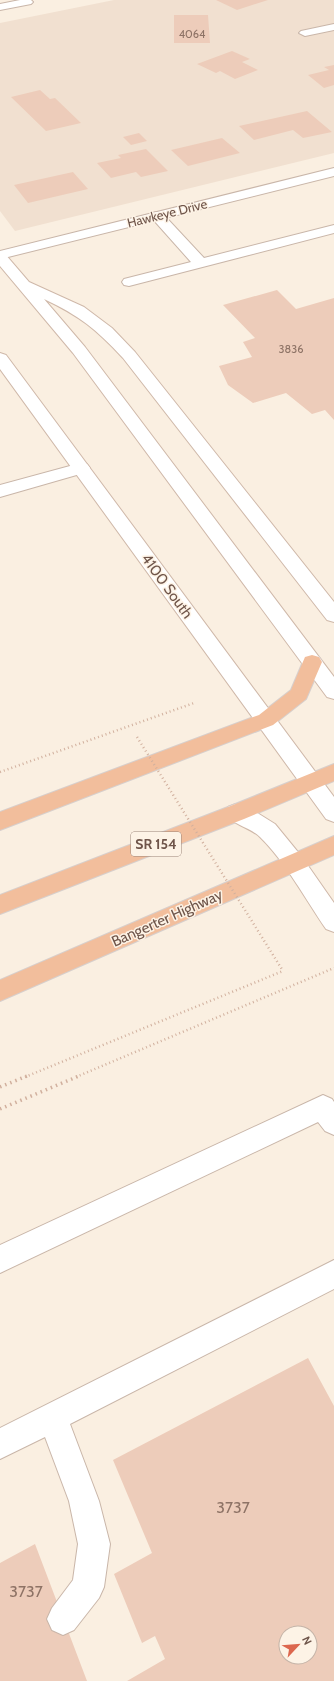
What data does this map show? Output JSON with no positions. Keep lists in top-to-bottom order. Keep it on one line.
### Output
{"streets":{"highway":["SR 154","Bangerter Highway"],"main road":["Hawkeye Drive","4100 South"]},"crossings":[["4100 South","SR 154"]],"house_numbers":["4064","3836","3737","3737"],"north":"top right"}
